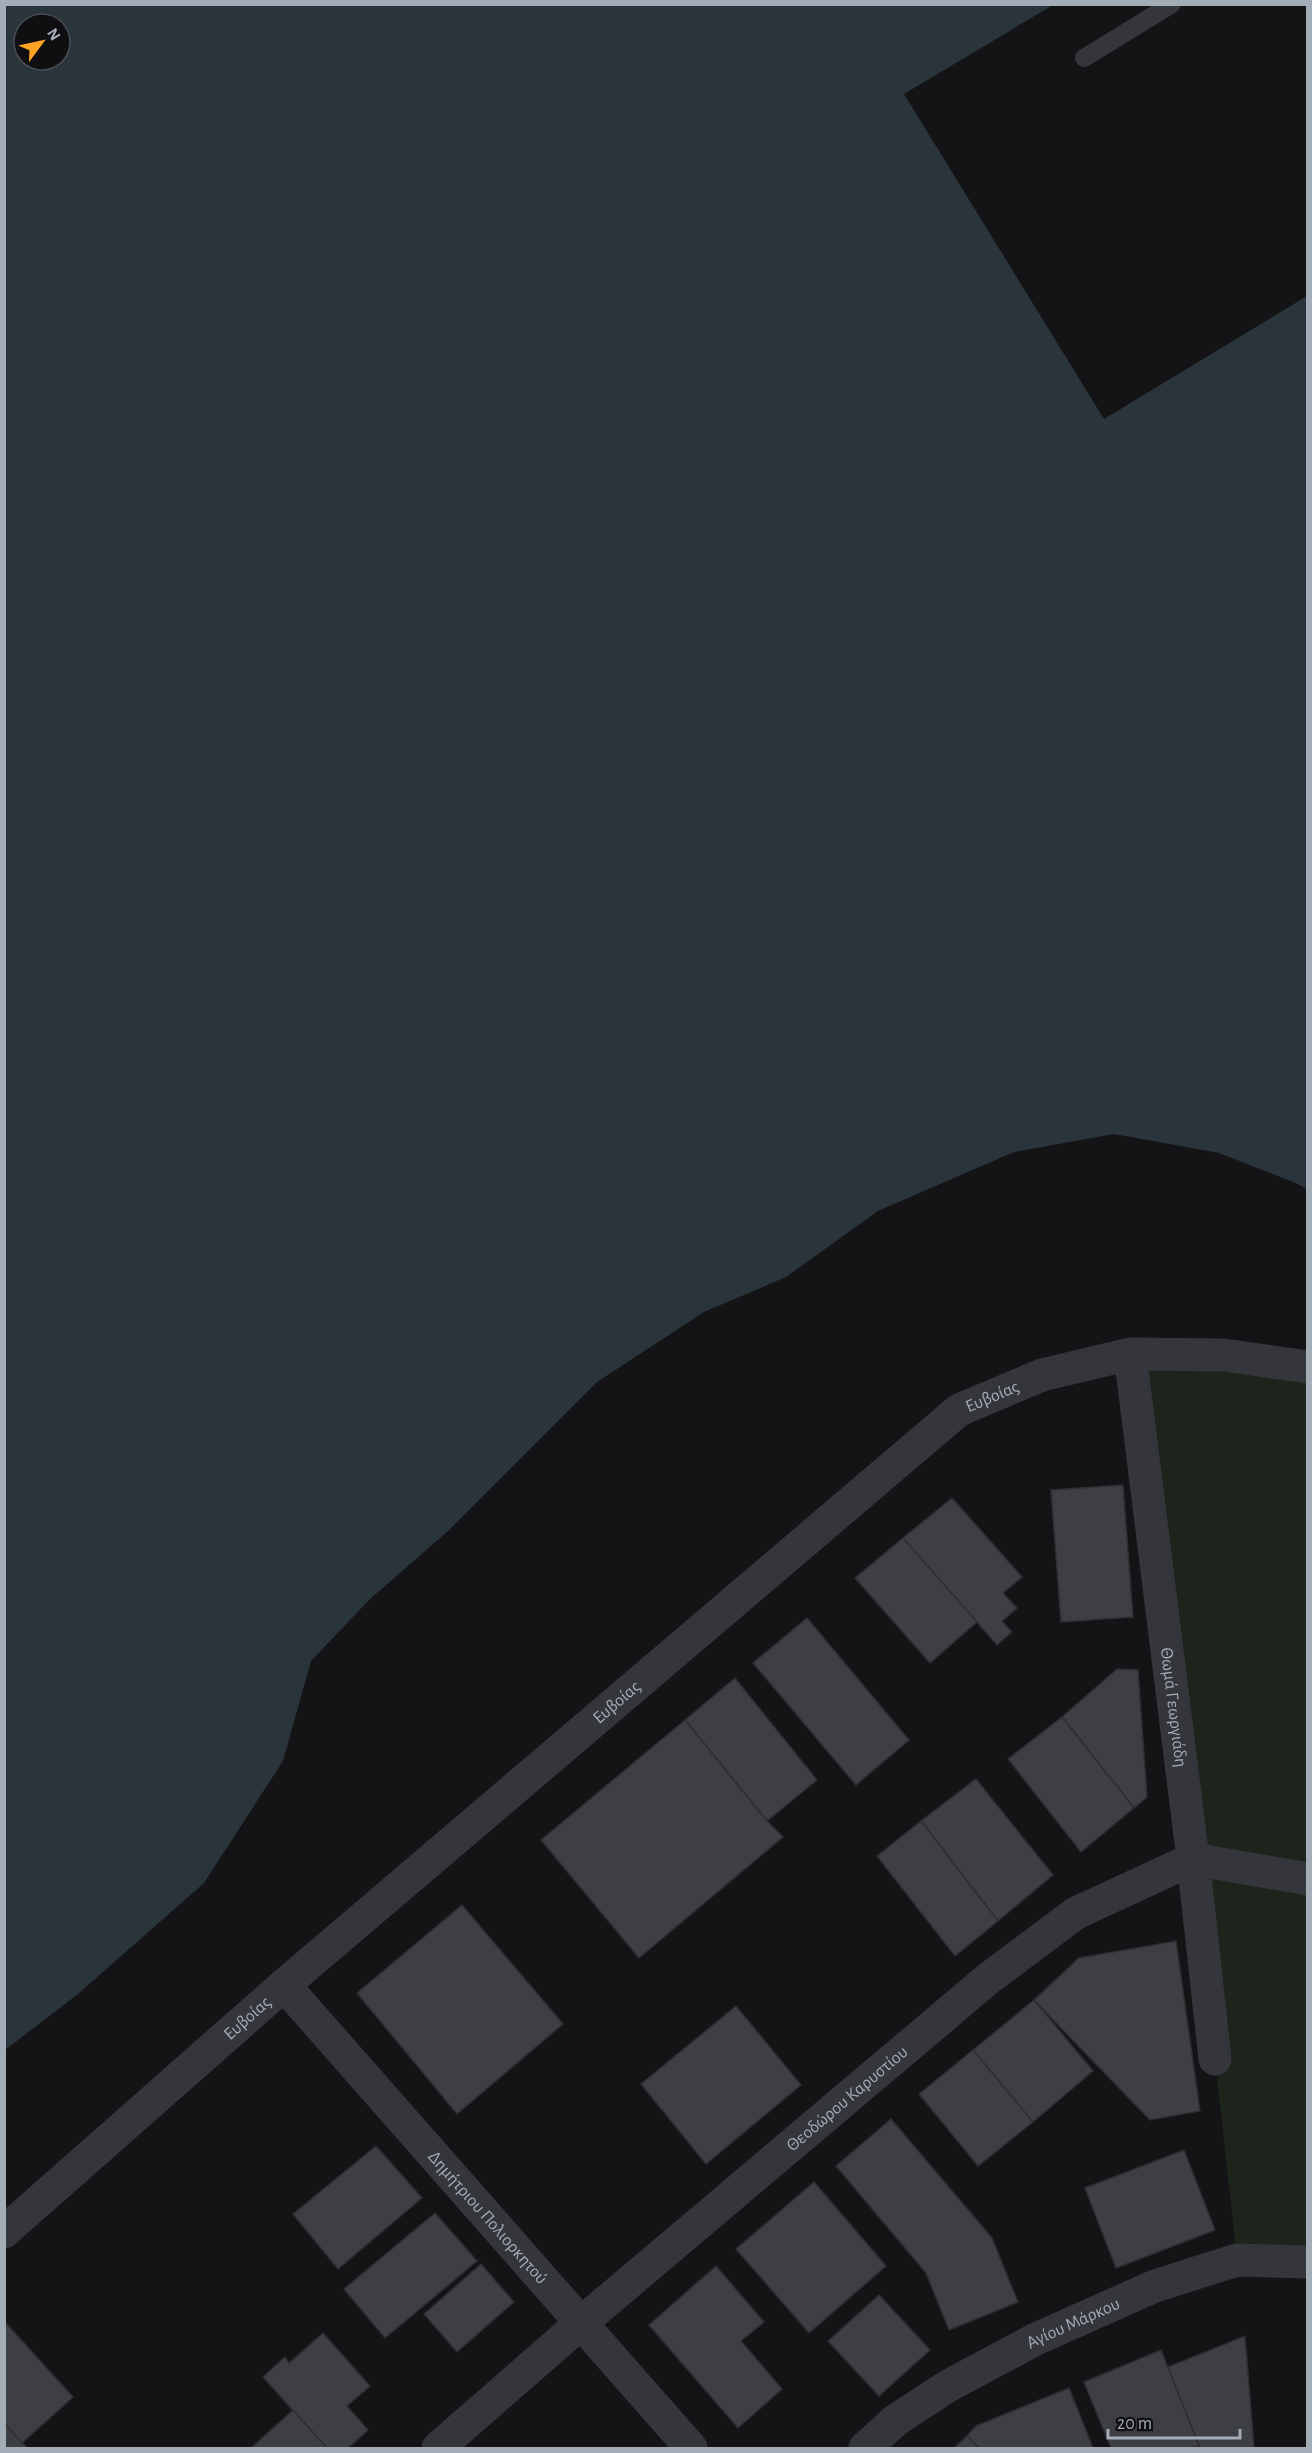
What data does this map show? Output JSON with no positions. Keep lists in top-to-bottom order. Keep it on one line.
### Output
{"streets":{"street":["Ευβοίας","Θωμά Γεωργιάδη","Θεοδώρου Καρυστίου","Δημήτριου Πολιορκητού","Αγίου Μάρκου"]},"crossings":[["Ευβοίας","Θωμά Γεωργιάδη"],["Ευβοίας","Δημήτριου Πολιορκητού"],["Θωμά Γεωργιάδη","Θεοδώρου Καρυστίου"],["Θεοδώρου Καρυστίου","Δημήτριου Πολιορκητού"]],"scale_bar":"20 m","north":"top right"}
